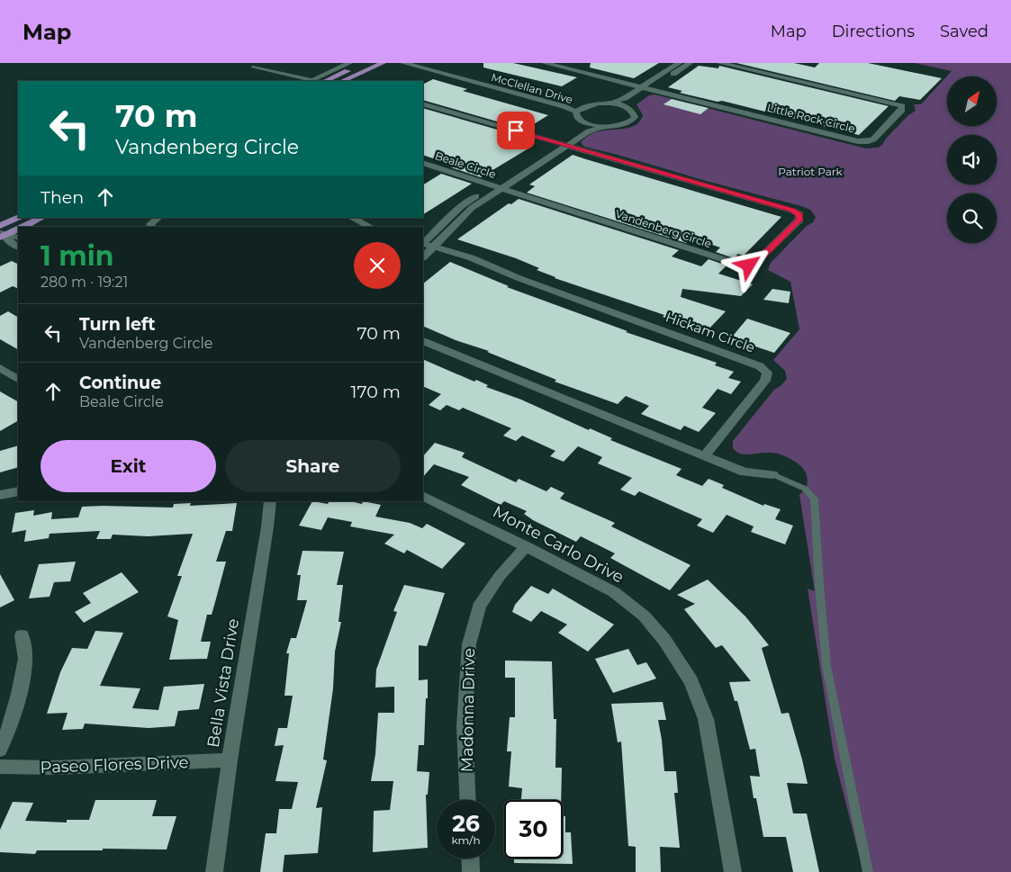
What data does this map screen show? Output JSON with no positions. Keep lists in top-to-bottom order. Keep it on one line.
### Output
{"streets":{"street":["McClellan Drive","Little Rock Circle","Beale Circle","Vandenberg Circle","Hickam Circle","Monte Carlo Drive","Bella Vista Drive","Madonna Drive","Paseo Flores Drive"]},"crossings":[["Beale Circle","Vandenberg Circle"],["Monte Carlo Drive","Madonna Drive"],["Bella Vista Drive","Paseo Flores Drive"]],"parks":["Patriot Park"],"north":"top right","page":{"header":"Map","nav":["Map","Directions","Saved"],"turn":["70 m","Vandenberg Circle"],"then":"Then","heading":["1 min","280 m · 19:21"],"list":[{"name":"Turn left","note":"Vandenberg Circle","value":"70 m"},{"name":"Continue","note":"Beale Circle","value":"170 m"}],"buttons":["Exit","Share"],"speed":"26 km/h","limit":"30"}}
